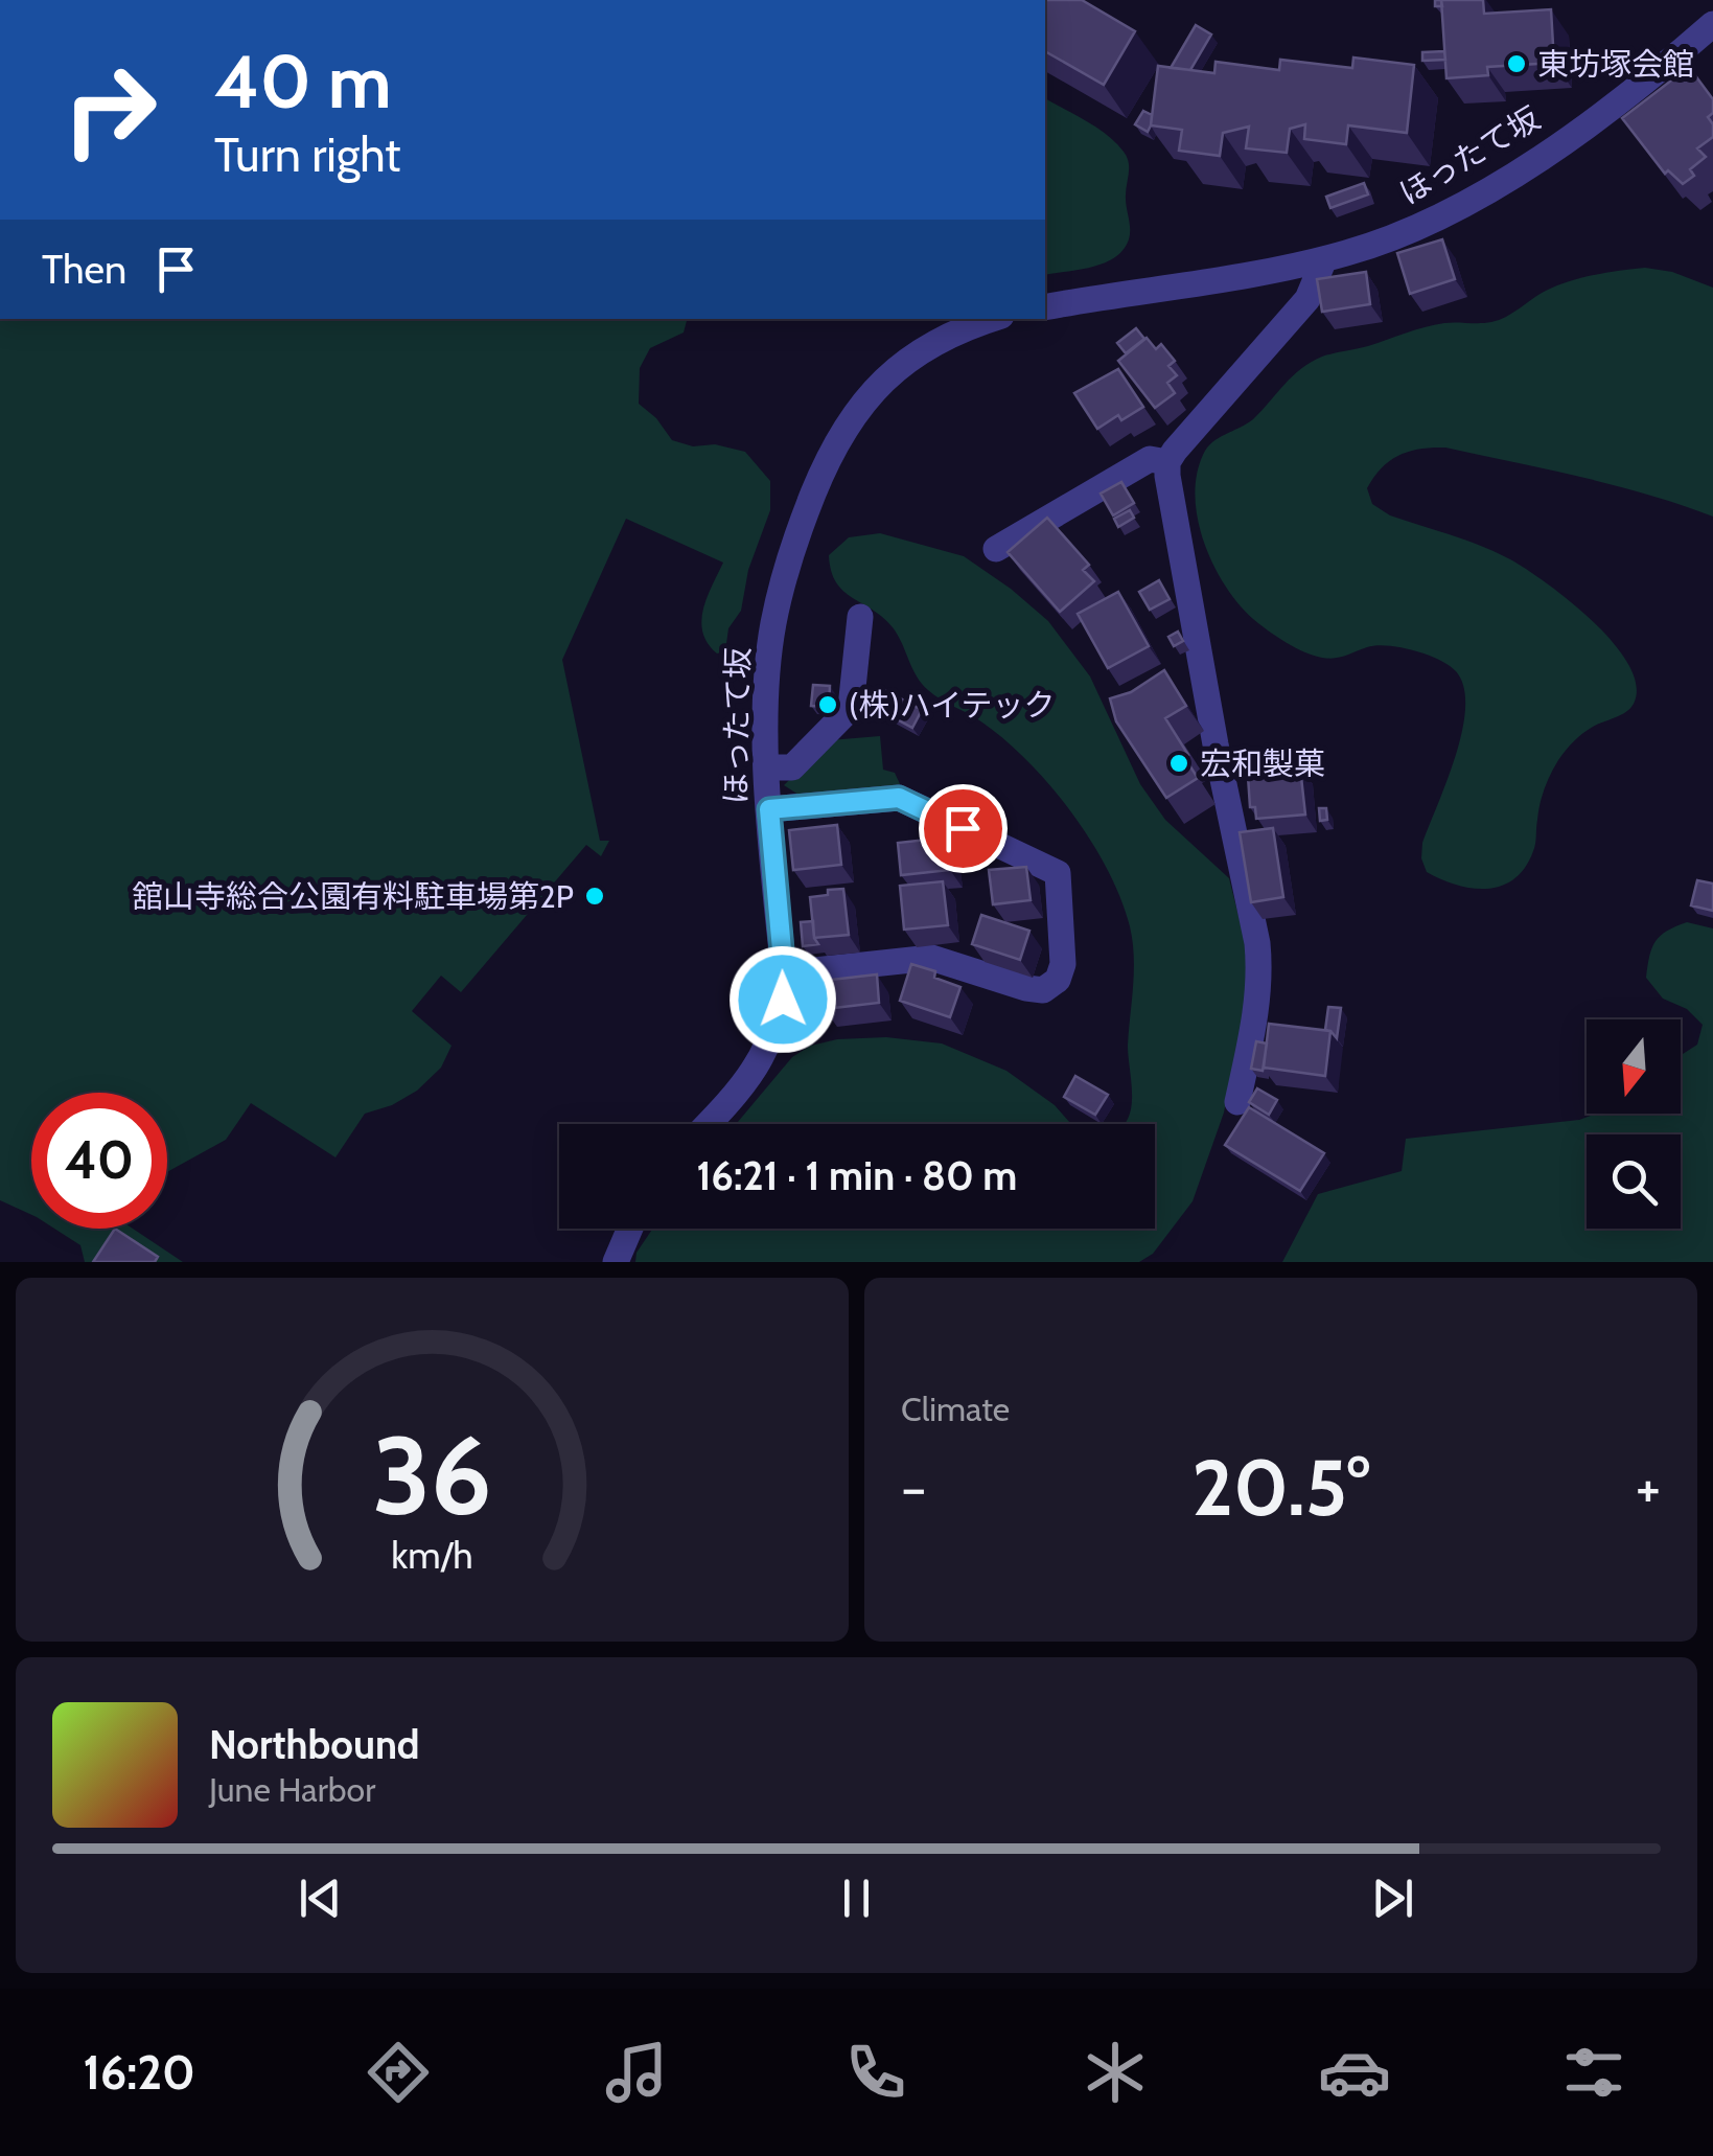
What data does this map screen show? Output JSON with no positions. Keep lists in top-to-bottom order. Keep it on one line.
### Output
{"streets":{"street":["ほったて坂"]},"places":["東坊塚会館","(株)ハイテック","宏和製菓","舘山寺総合公園有料駐車場第2P"],"north":"bottom","page":{"turn":["40 m","Turn right"],"then":"Then","limit":"40","trip":"16:21 · 1 min · 80 m","tile":"Climate","heat":["−","20.5°","+"],"song":["Northbound","June Harbor"],"tabs":"16:20","gauge":["36","km/h"]}}
